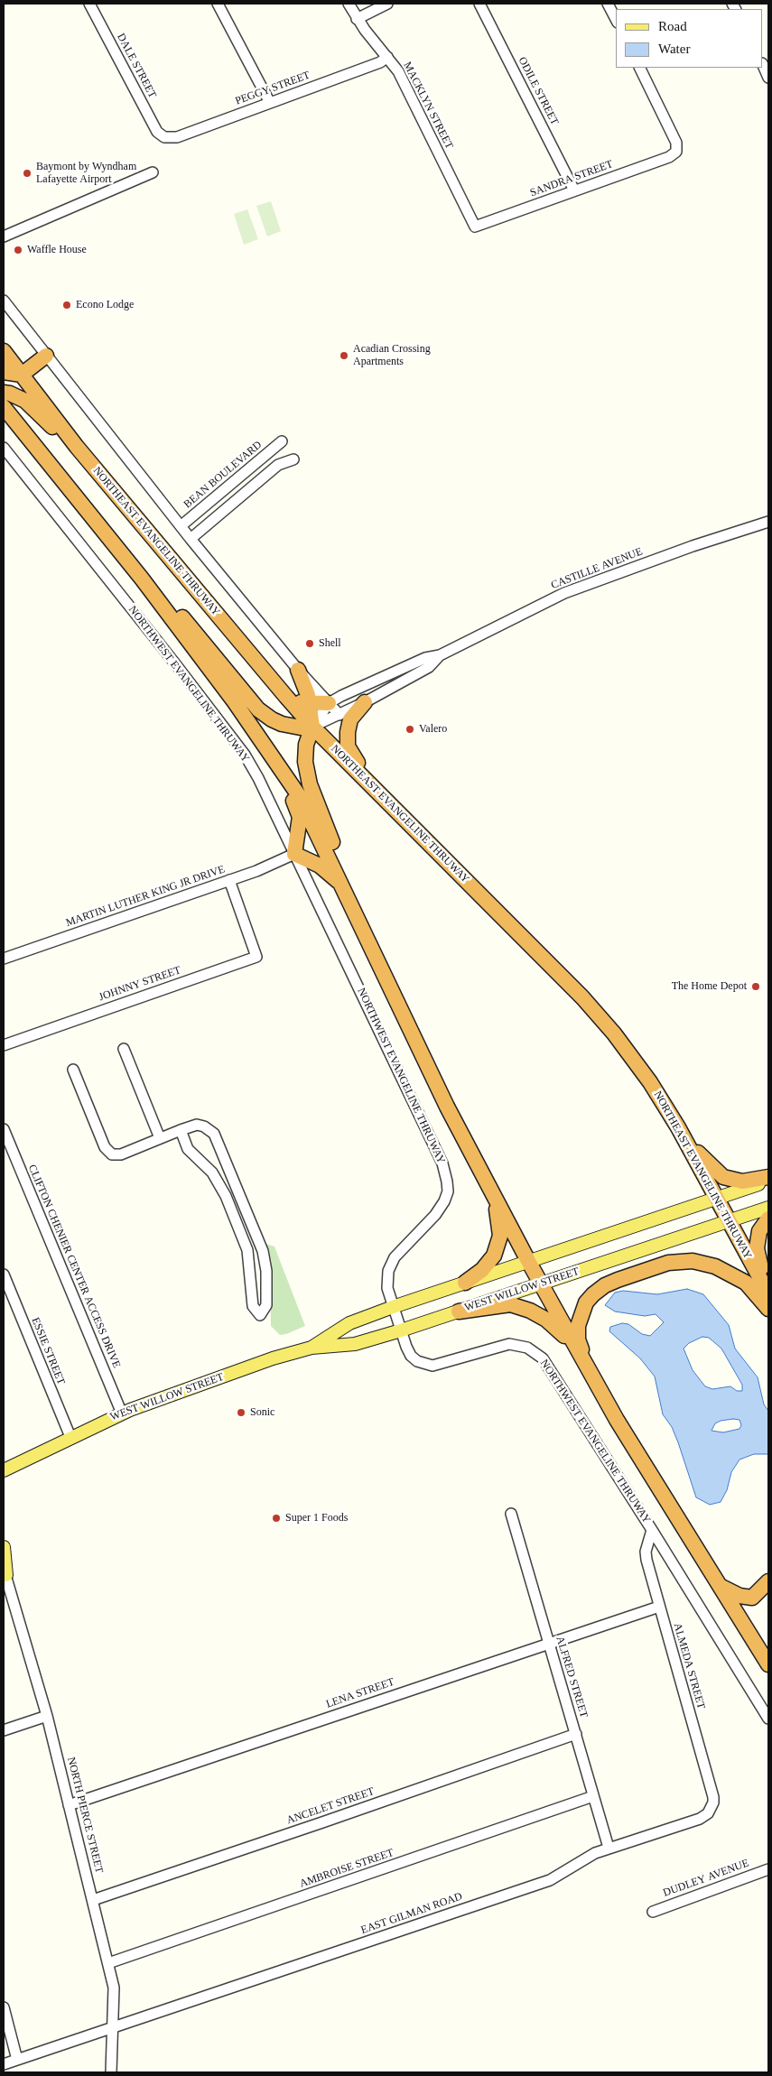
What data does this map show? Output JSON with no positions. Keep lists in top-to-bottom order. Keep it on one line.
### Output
{"streets":{"highway":["NORTHEAST EVANGELINE THRUWAY"],"main road":["WEST WILLOW STREET"],"street":["DALE STREET","PEGGY STREET","ODILE STREET","MACKLYN STREET","SANDRA STREET","BEAN BOULEVARD","CASTILLE AVENUE","NORTHWEST EVANGELINE THRUWAY","MARTIN LUTHER KING JR DRIVE","JOHNNY STREET","CLIFTON CHENIER CENTER ACCESS DRIVE","ESSIE STREET","ALMEDA STREET","ALFRED STREET","LENA STREET","ANCELET STREET","NORTH PIERCE STREET","AMBROISE STREET","DUDLEY AVENUE","EAST GILMAN ROAD"]},"crossings":[["DALE STREET","PEGGY STREET"],["PEGGY STREET","MACKLYN STREET"],["ODILE STREET","SANDRA STREET"],["MACKLYN STREET","SANDRA STREET"],["NORTHEAST EVANGELINE THRUWAY","CASTILLE AVENUE"],["NORTHEAST EVANGELINE THRUWAY","WEST WILLOW STREET"],["NORTHWEST EVANGELINE THRUWAY","MARTIN LUTHER KING JR DRIVE"],["NORTHWEST EVANGELINE THRUWAY","WEST WILLOW STREET"],["NORTHWEST EVANGELINE THRUWAY","ALMEDA STREET"],["MARTIN LUTHER KING JR DRIVE","JOHNNY STREET"],["CLIFTON CHENIER CENTER ACCESS DRIVE","WEST WILLOW STREET"],["WEST WILLOW STREET","ESSIE STREET"],["ALMEDA STREET","LENA STREET"],["ALMEDA STREET","EAST GILMAN ROAD"],["ALFRED STREET","LENA STREET"],["ALFRED STREET","ANCELET STREET"],["ALFRED STREET","AMBROISE STREET"],["ALFRED STREET","EAST GILMAN ROAD"],["LENA STREET","NORTH PIERCE STREET"],["ANCELET STREET","NORTH PIERCE STREET"],["NORTH PIERCE STREET","AMBROISE STREET"],["NORTH PIERCE STREET","EAST GILMAN ROAD"]],"places":["Baymont by Wyndham Lafayette Airport","Waffle House","Econo Lodge","Acadian Crossing Apartments","Shell","Valero","The Home Depot","Sonic","Super 1 Foods"],"legend":["Road","Water"]}
